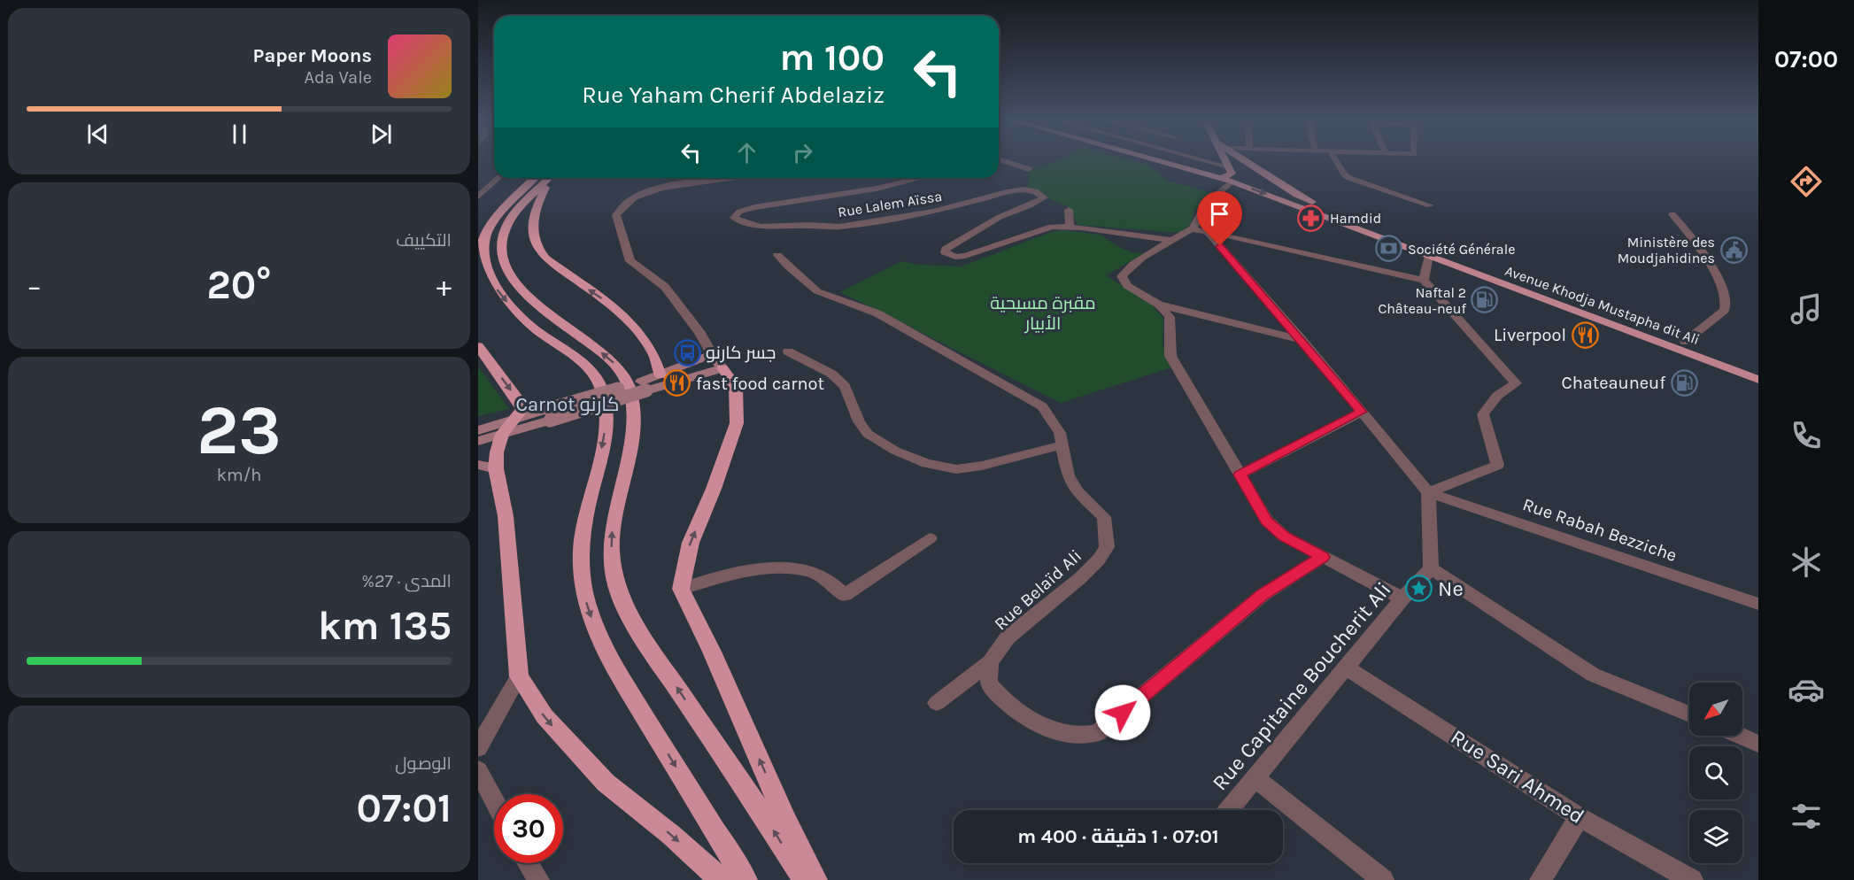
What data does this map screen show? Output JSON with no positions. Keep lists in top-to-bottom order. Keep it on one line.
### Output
{"streets":{"main road":["Avenue Khodja Mustapha dit Ali"],"street":["Rue Lalem Aïssa","Rue Rabah Bezziche","Rue Belaïd Ali","Rue Capitaine Boucherit Ali","Rue Sari Ahmed"]},"crossings":[["Rue Capitaine Boucherit Ali","Rue Sari Ahmed"]],"districts":["Carnot كارنو"],"parks":["مقبرة مسيحية الأبيار"],"places":{"pharmacy":["Hamdid"],"bank":["Société Générale"],"public building":["Ministère des Moudjahidines"],"fuel station":["Naftal 2 Château-neuf","Chateauneuf"],"restaurant":["Liverpool","fast food carnot"],"bus stop":["جسر كارنو"],"place":["Ne"]},"north":"bottom left","page":{"tabs":"07:00","turn":["100 m","Rue Yaham Cherif Abdelaziz"],"song":["Paper Moons","Ada Vale"],"tile":["التكييف",["23","km/h"],["المدى · 27%","135 km"],["الوصول","07:01"]],"heat":["−","20°","+"],"limit":"30","trip":"07:01 · 1 دقيقة · 400 m"}}
